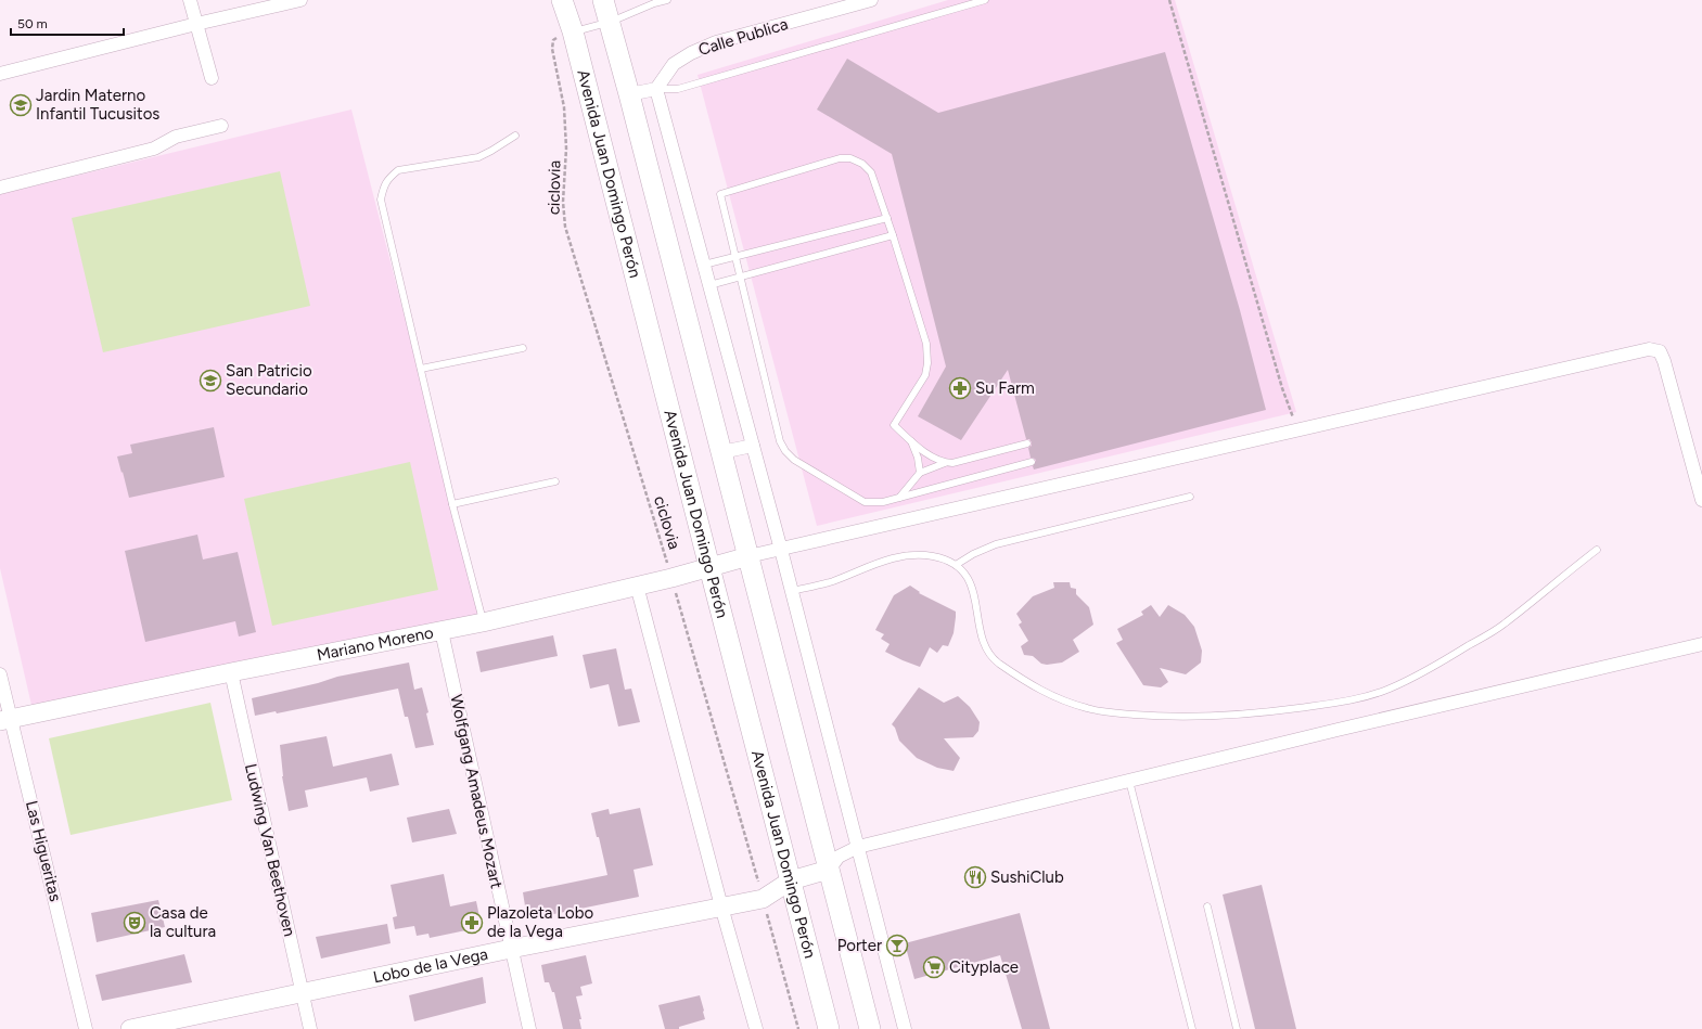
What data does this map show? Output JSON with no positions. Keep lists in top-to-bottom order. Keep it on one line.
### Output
{"streets":{"main road":["Avenida Juan Domingo Perón"],"street":["Calle Publica","Mariano Moreno","Wolfgang Amadeus Mozart","Ludwing Van Beethoven","Las Higueritas","Lobo de la Vega"],"path":["ciclovia"]},"crossings":[["Avenida Juan Domingo Perón","ciclovia"],["Avenida Juan Domingo Perón","Mariano Moreno"],["Avenida Juan Domingo Perón","Lobo de la Vega"],["ciclovia","Mariano Moreno"],["ciclovia","Lobo de la Vega"],["Mariano Moreno","Wolfgang Amadeus Mozart"],["Mariano Moreno","Ludwing Van Beethoven"],["Mariano Moreno","Las Higueritas"],["Wolfgang Amadeus Mozart","Lobo de la Vega"],["Ludwing Van Beethoven","Lobo de la Vega"]],"places":{"school or university":["Jardin Materno Infantil Tucusitos","San Patricio Secundario"],"pharmacy":["Su Farm","Plazoleta Lobo de la Vega"],"restaurant":["SushiClub"],"theatre":["Casa de la cultura"],"bar":["Porter"],"supermarket":["Cityplace"]},"scale_bar":"50 m"}
